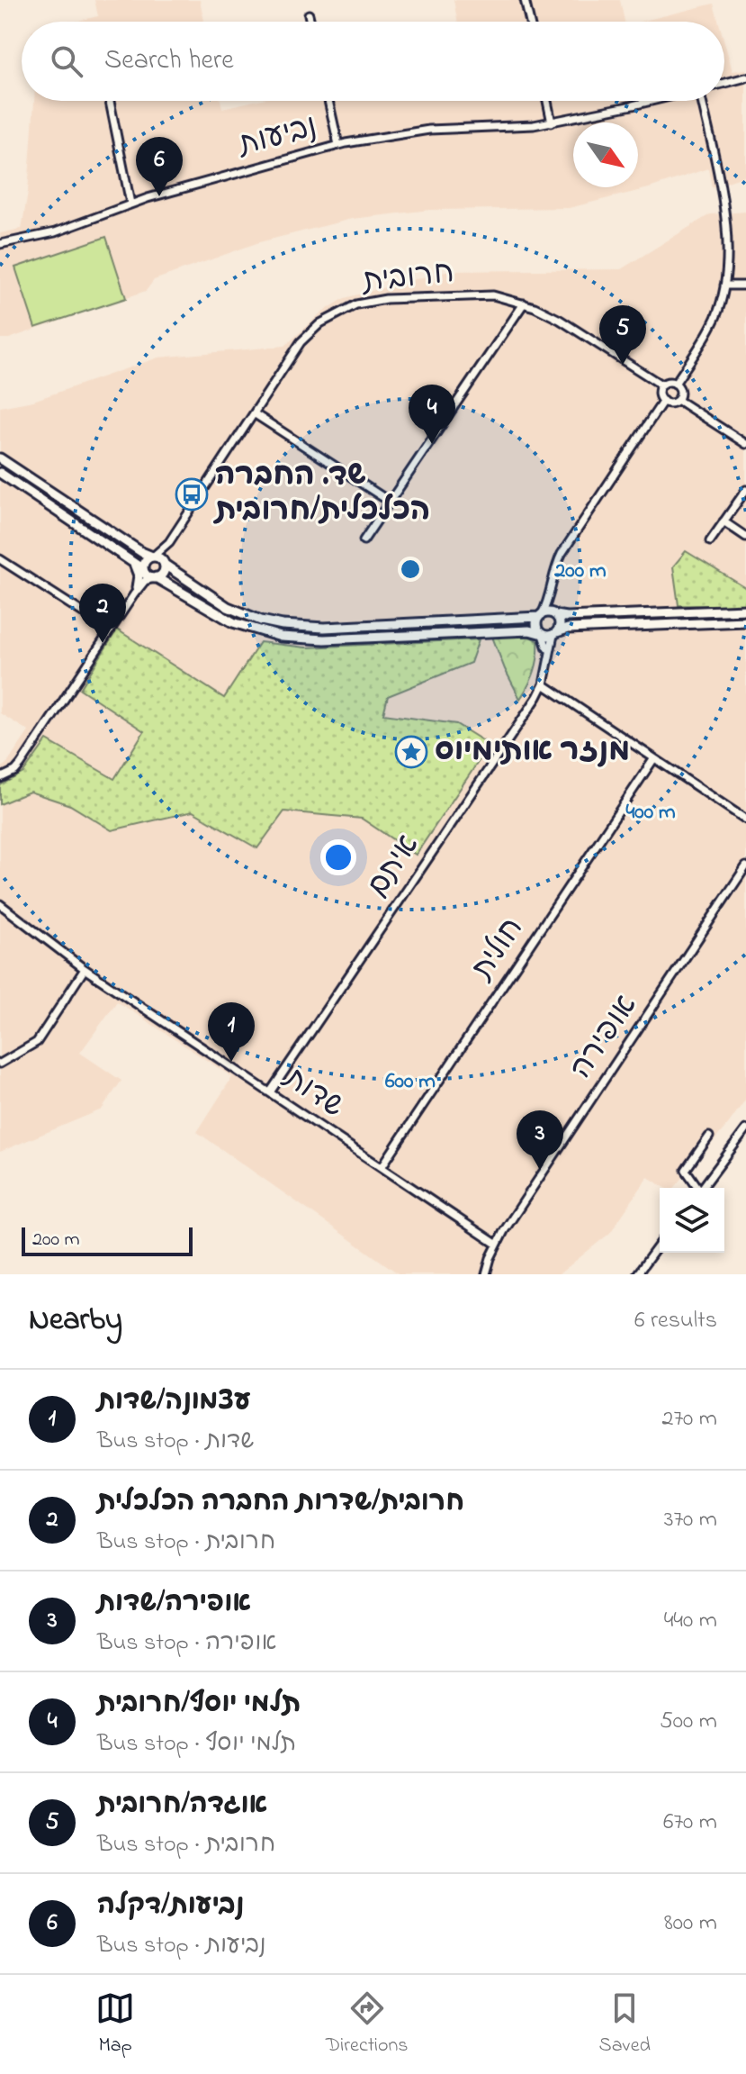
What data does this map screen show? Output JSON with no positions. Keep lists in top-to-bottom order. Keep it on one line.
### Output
{"streets":{"street":["נביעות","חרובית","איתם","חולית","אופירה","שדות"]},"crossings":[["איתם","שדות"],["חולית","שדות"],["אופירה","שדות"]],"places":{"bus stop":["שד. החברה הכלכלית/חרובית"],"place":["מנזר אותימיוס"]},"scale_bar":"200 m","north":"bottom right","page":{"search":"Search here","pins":["6","5","4","2","1","3"],"scale":"200 m","heading":["Nearby","6 results"],"list":[{"mark":"1","name":"עצמונה/שדות","note":"Bus stop · שדות","value":"270 m"},{"mark":"2","name":"חרובית/שדרות החברה הכלכלית","note":"Bus stop · חרובית","value":"370 m"},{"mark":"3","name":"אופירה/שדות","note":"Bus stop · אופירה","value":"440 m"},{"mark":"4","name":"תלמי יוסף/חרובית","note":"Bus stop · תלמי יוסף","value":"500 m"},{"mark":"5","name":"אוגדה/חרובית","note":"Bus stop · חרובית","value":"670 m"},{"mark":"6","name":"נביעות/דקלה","note":"Bus stop · נביעות","value":"800 m"}],"nav":["Map","Directions","Saved"]},"rings":["200 m","400 m","600 m"]}
